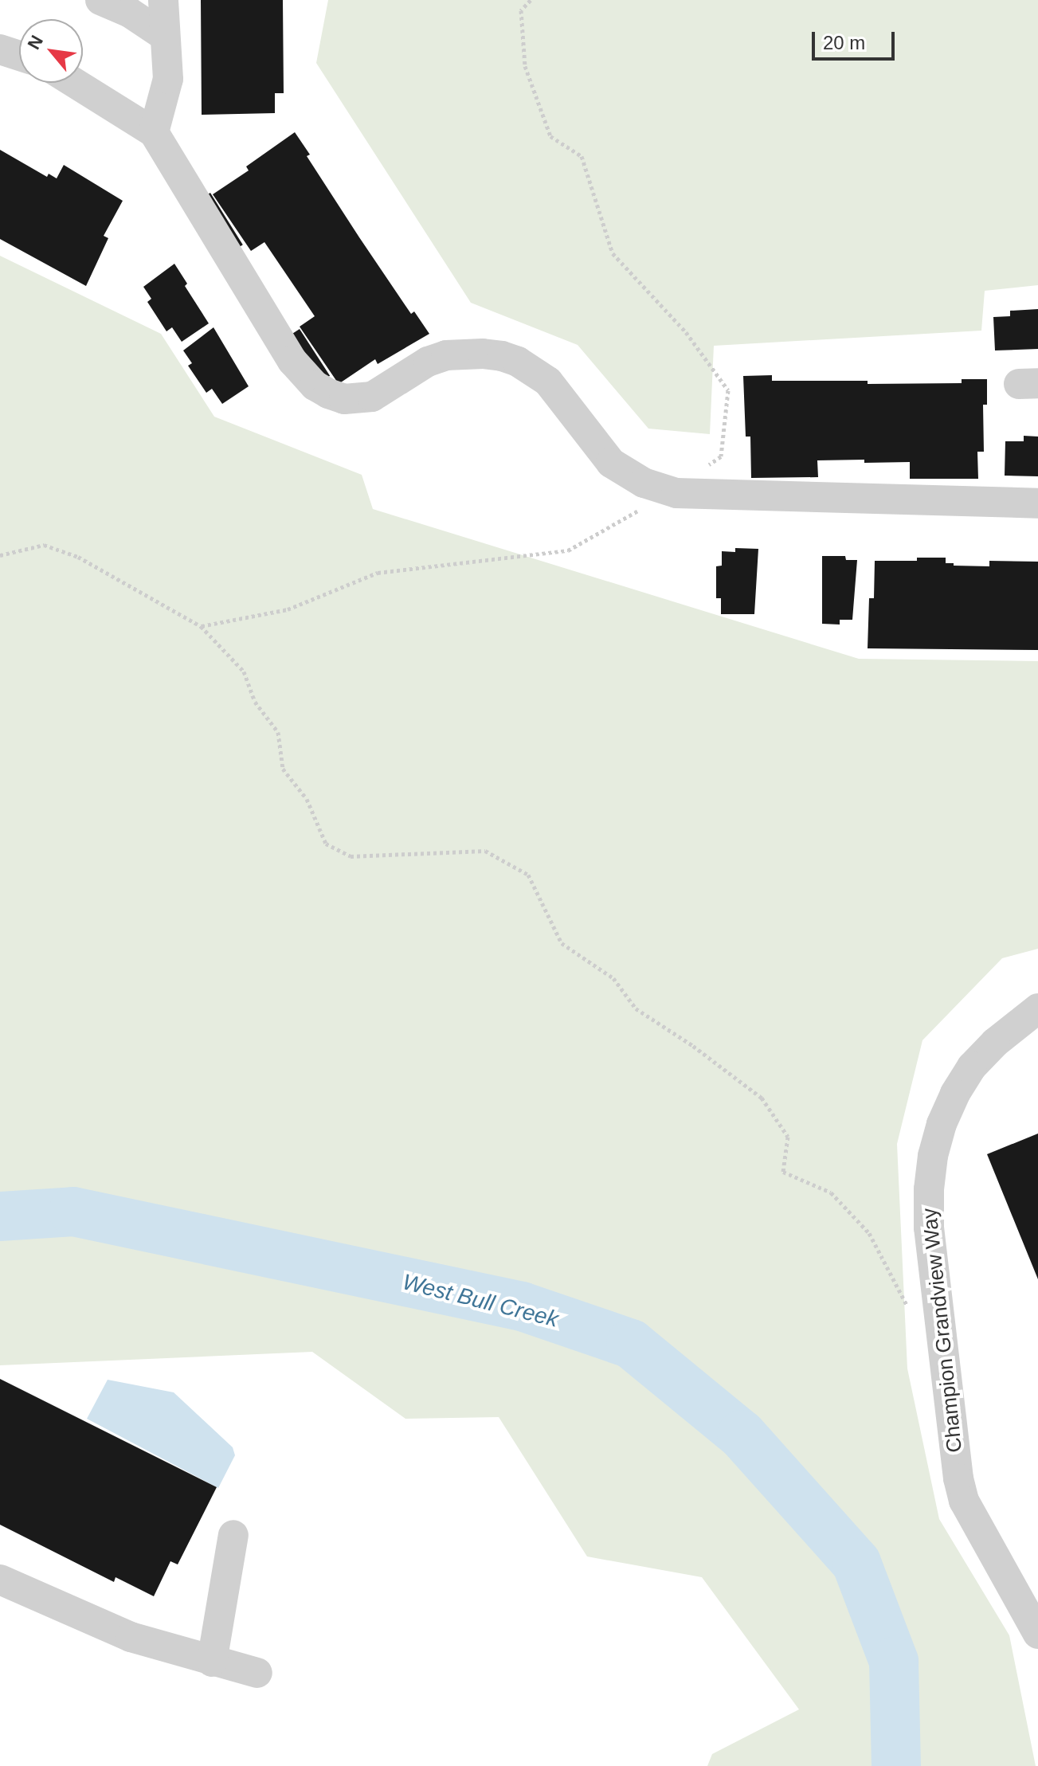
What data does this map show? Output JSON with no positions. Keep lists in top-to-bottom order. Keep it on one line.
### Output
{"streets":{"street":["Champion Grandview Way"]},"water":["West Bull Creek"],"scale_bar":"20 m","north":"top left"}
